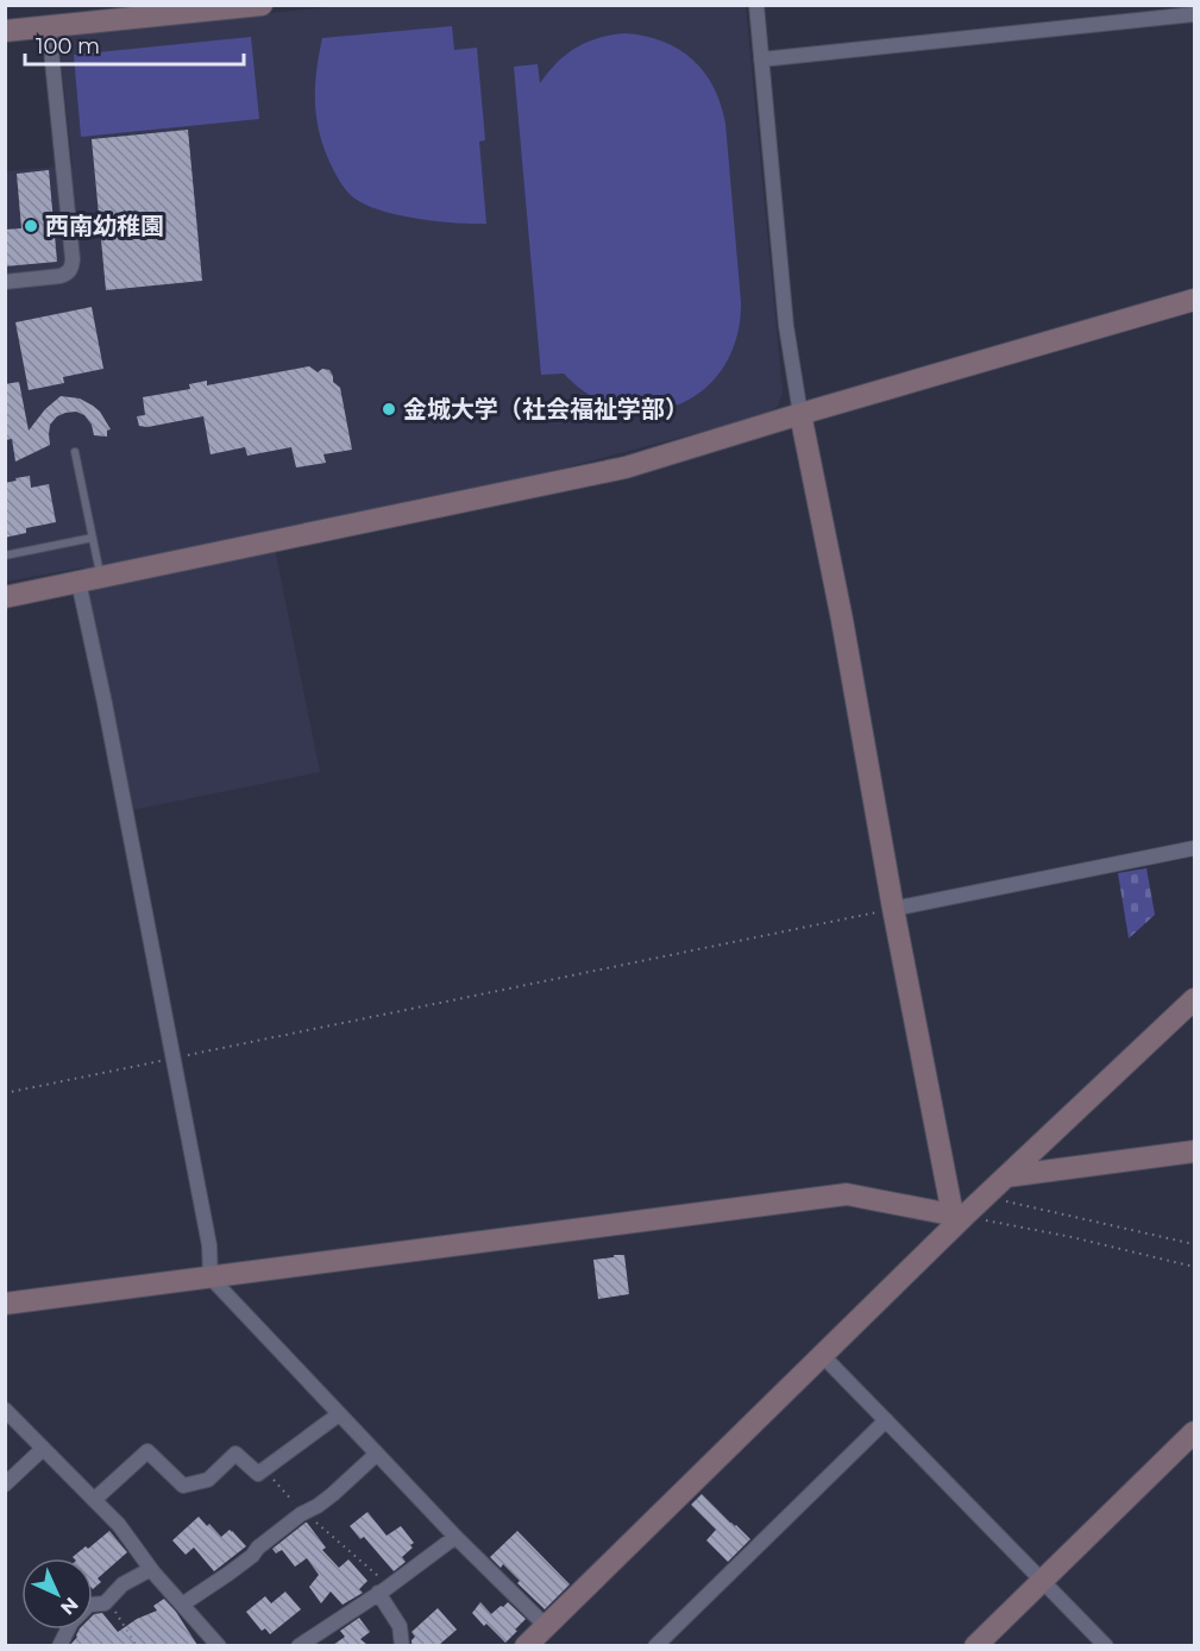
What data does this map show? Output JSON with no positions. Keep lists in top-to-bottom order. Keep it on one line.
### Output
{"places":["西南幼稚園","金城大学（社会福祉学部）"],"scale_bar":"100 m","north":"bottom right"}
